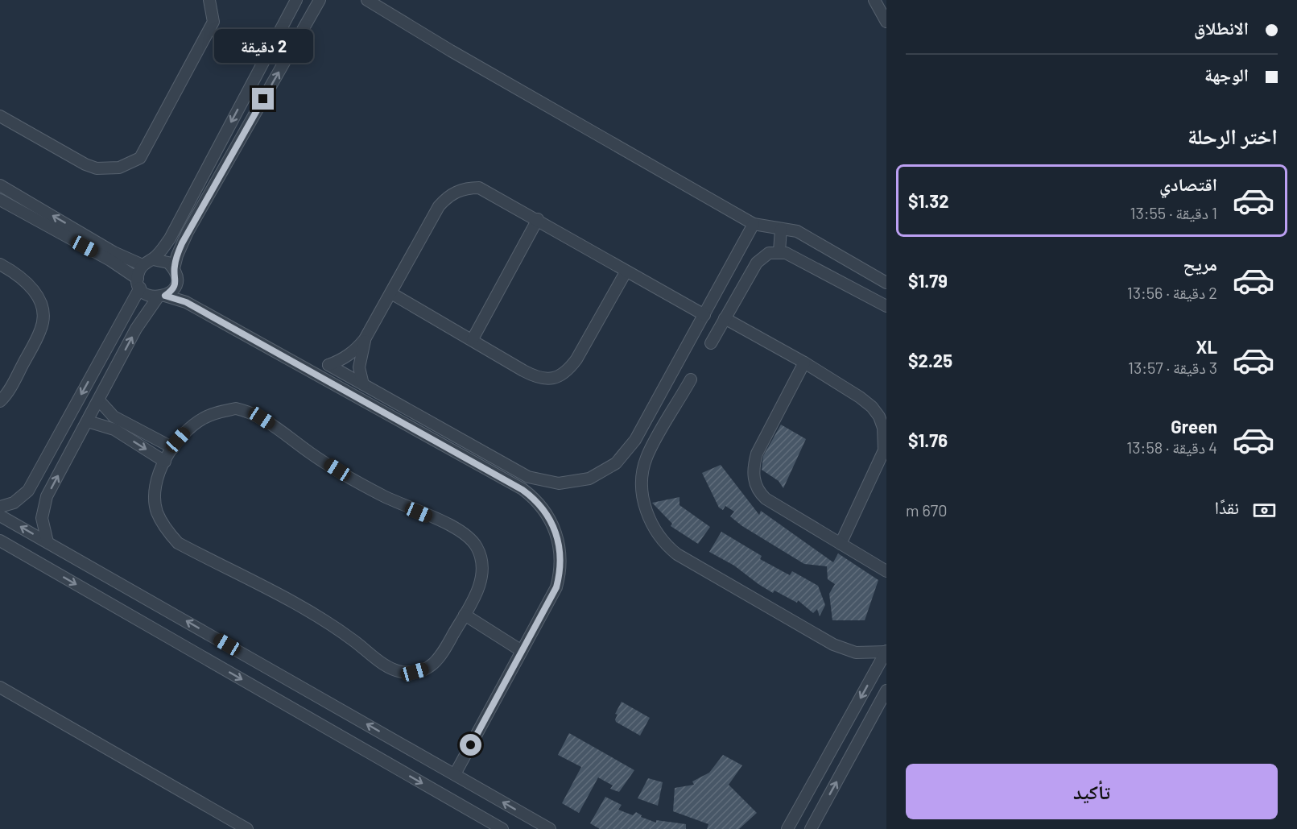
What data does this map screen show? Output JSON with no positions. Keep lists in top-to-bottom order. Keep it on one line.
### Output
{"page":{"banner":["الانطلاق","الوجهة"],"bubble":"2 دقيقة","heading":"اختر الرحلة","list":[{"name":"اقتصادي","note":"1 دقيقة · 13:55","value":"$1.32"},{"name":"مريح","note":"2 دقيقة · 13:56","value":"$1.79"},{"name":"XL","note":"3 دقيقة · 13:57","value":"$2.25"},{"name":"Green","note":"4 دقيقة · 13:58","value":"$1.76"}],"pay":["نقدًا","670 m"],"buttons":"تأكيد"}}
